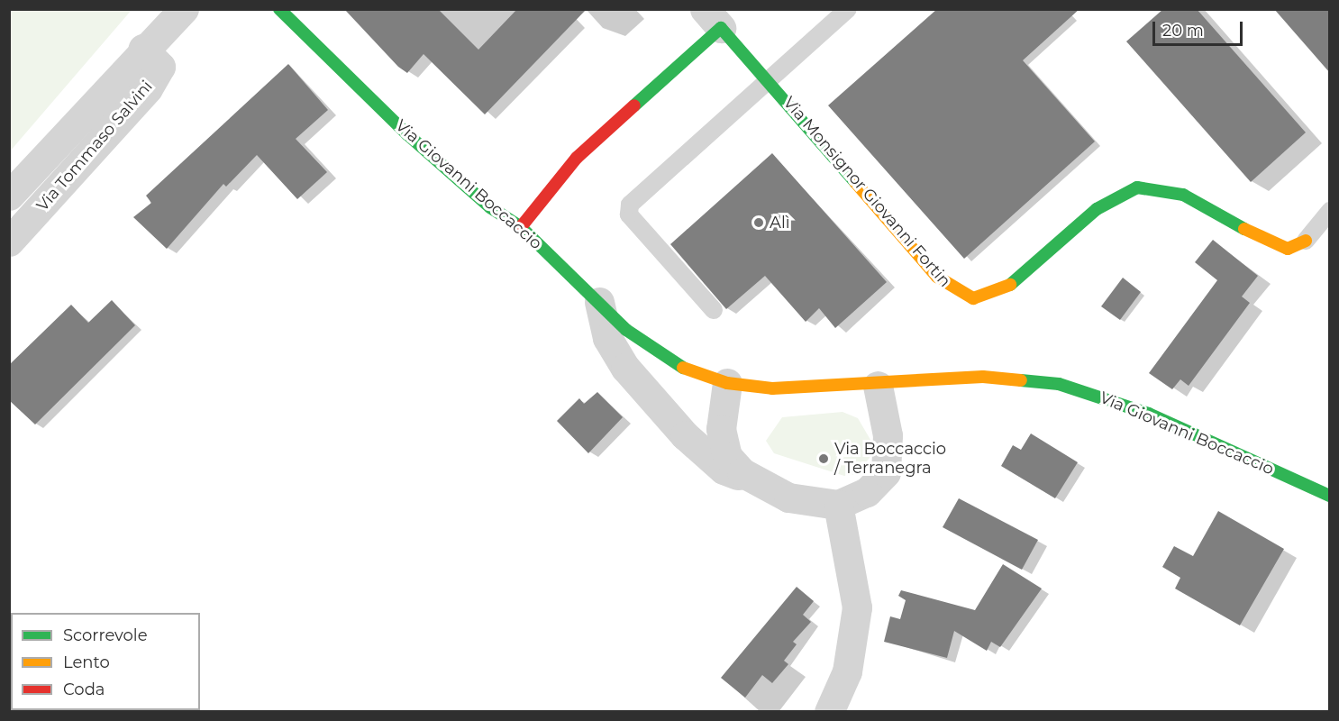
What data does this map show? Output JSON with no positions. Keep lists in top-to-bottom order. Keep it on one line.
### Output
{"streets":{"street":["Via Tommaso Salvini","Via Giovanni Boccaccio","Via Monsignor Giovanni Fortin"]},"crossings":[["Via Giovanni Boccaccio","Via Monsignor Giovanni Fortin"]],"places":["Alì","Via Boccaccio / Terranegra"],"legend":["Scorrevole","Lento","Coda"],"scale_bar":"20 m"}
